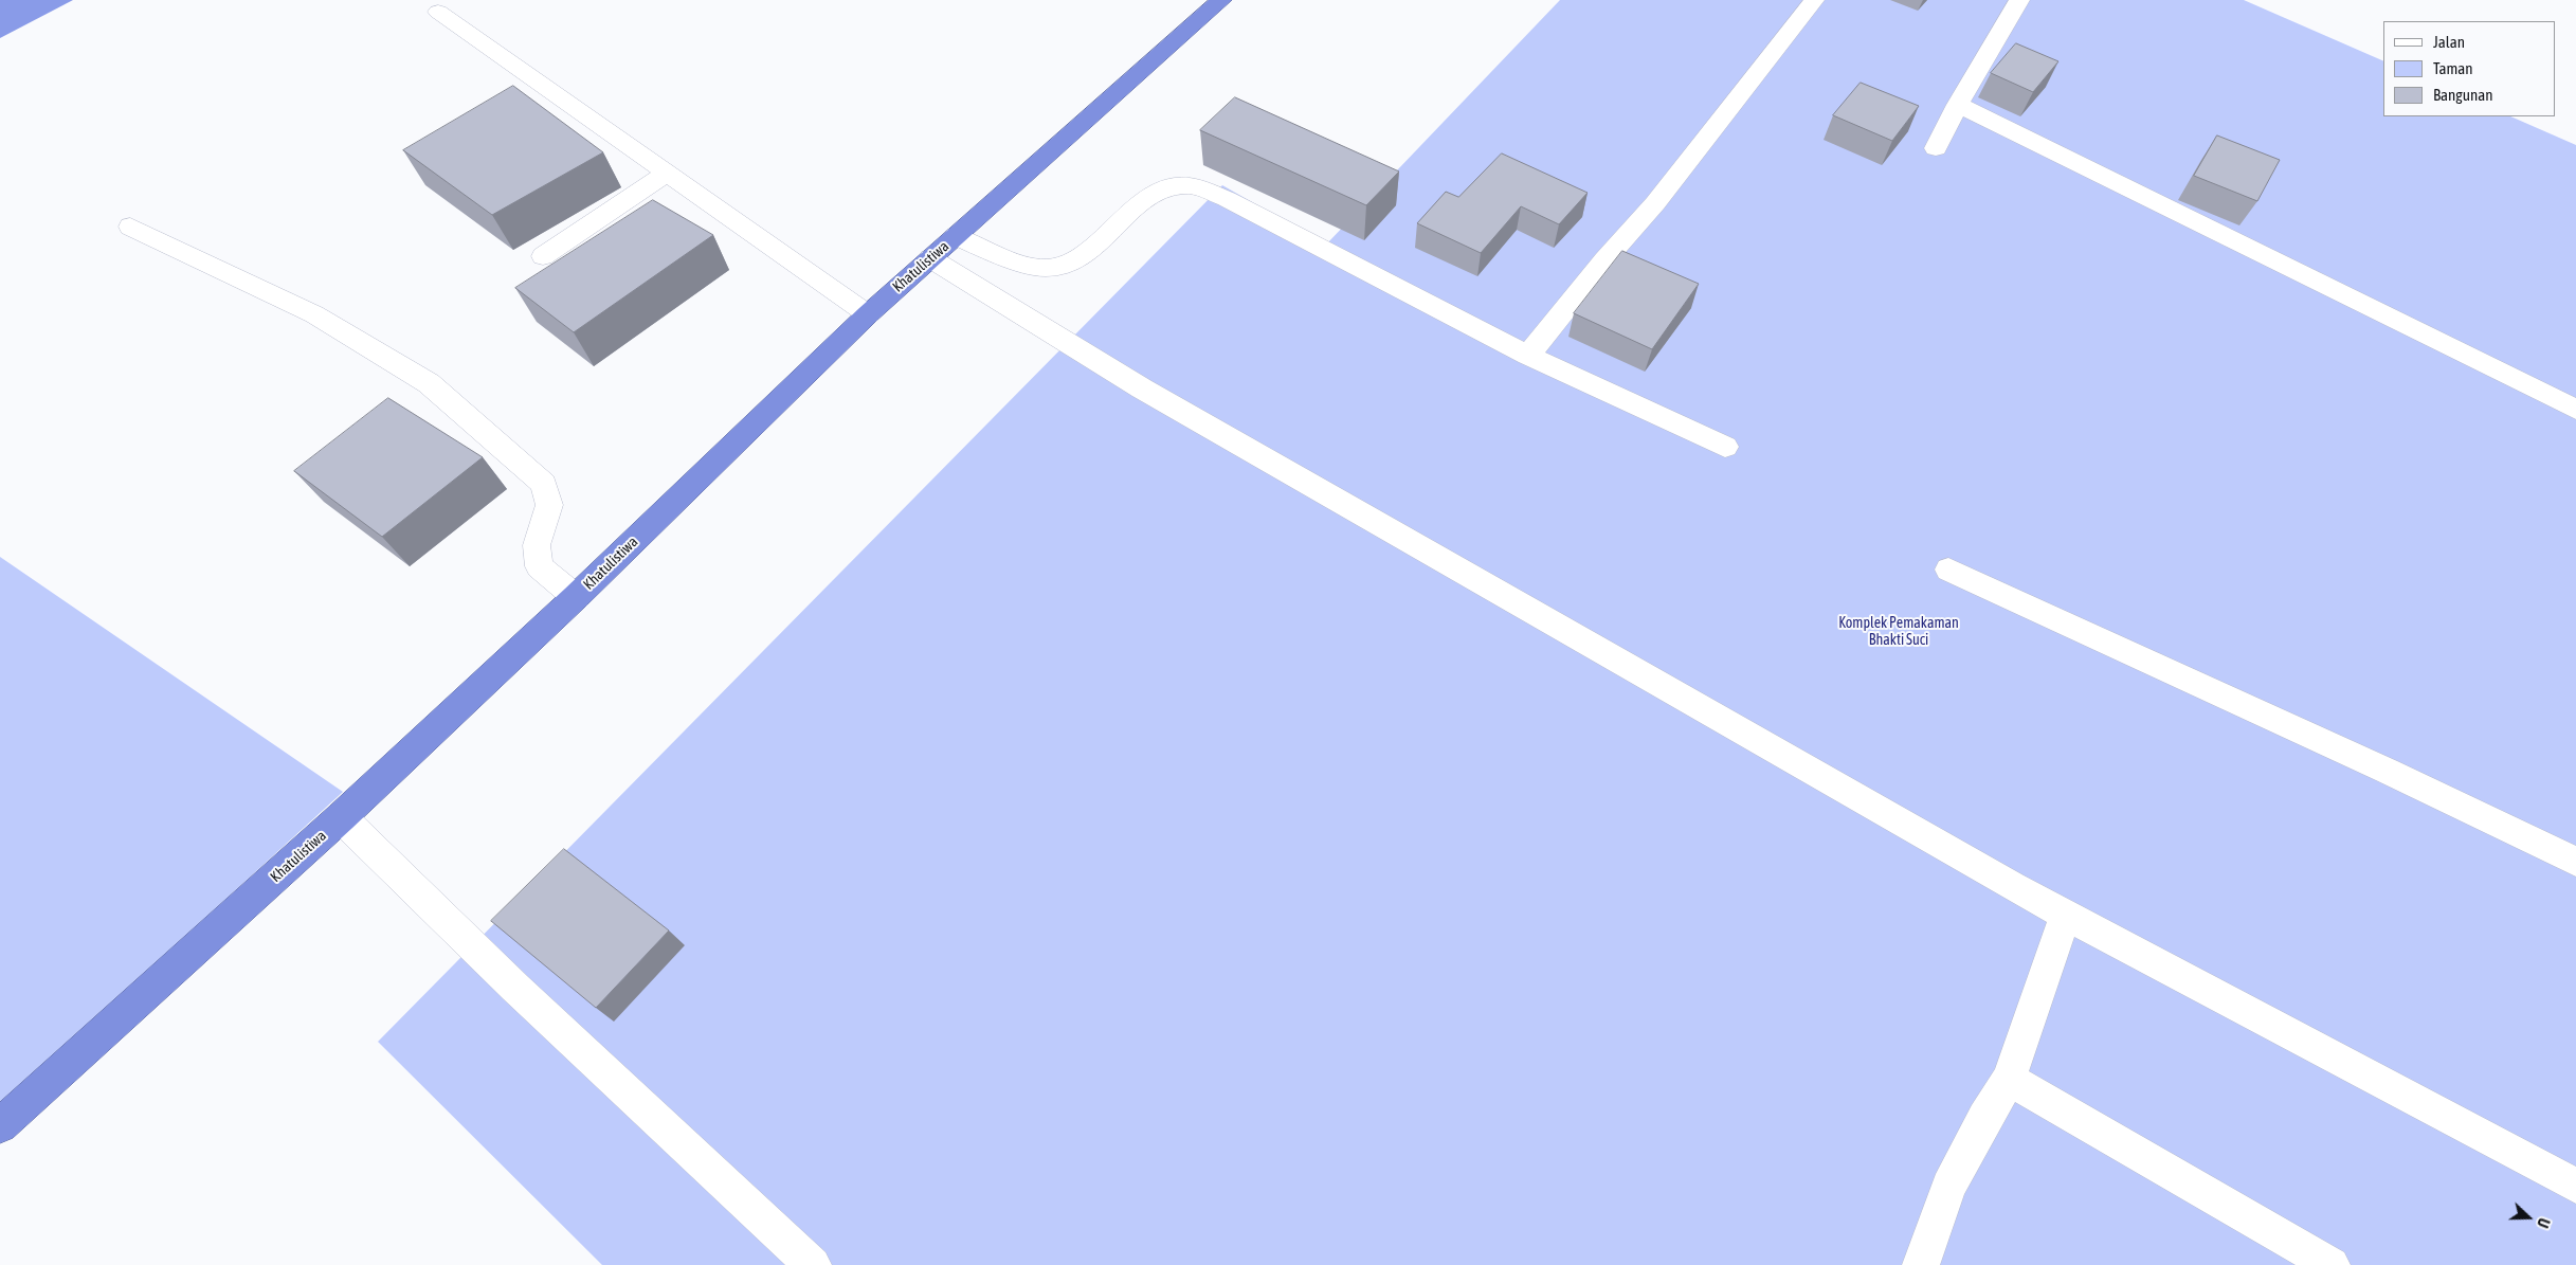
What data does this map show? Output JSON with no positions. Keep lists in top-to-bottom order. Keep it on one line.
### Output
{"streets":{"highway":["Khatulistiwa"]},"parks":["Komplek Pemakaman Bhakti Suci"],"legend":["Jalan","Taman","Bangunan"],"north":"right"}
